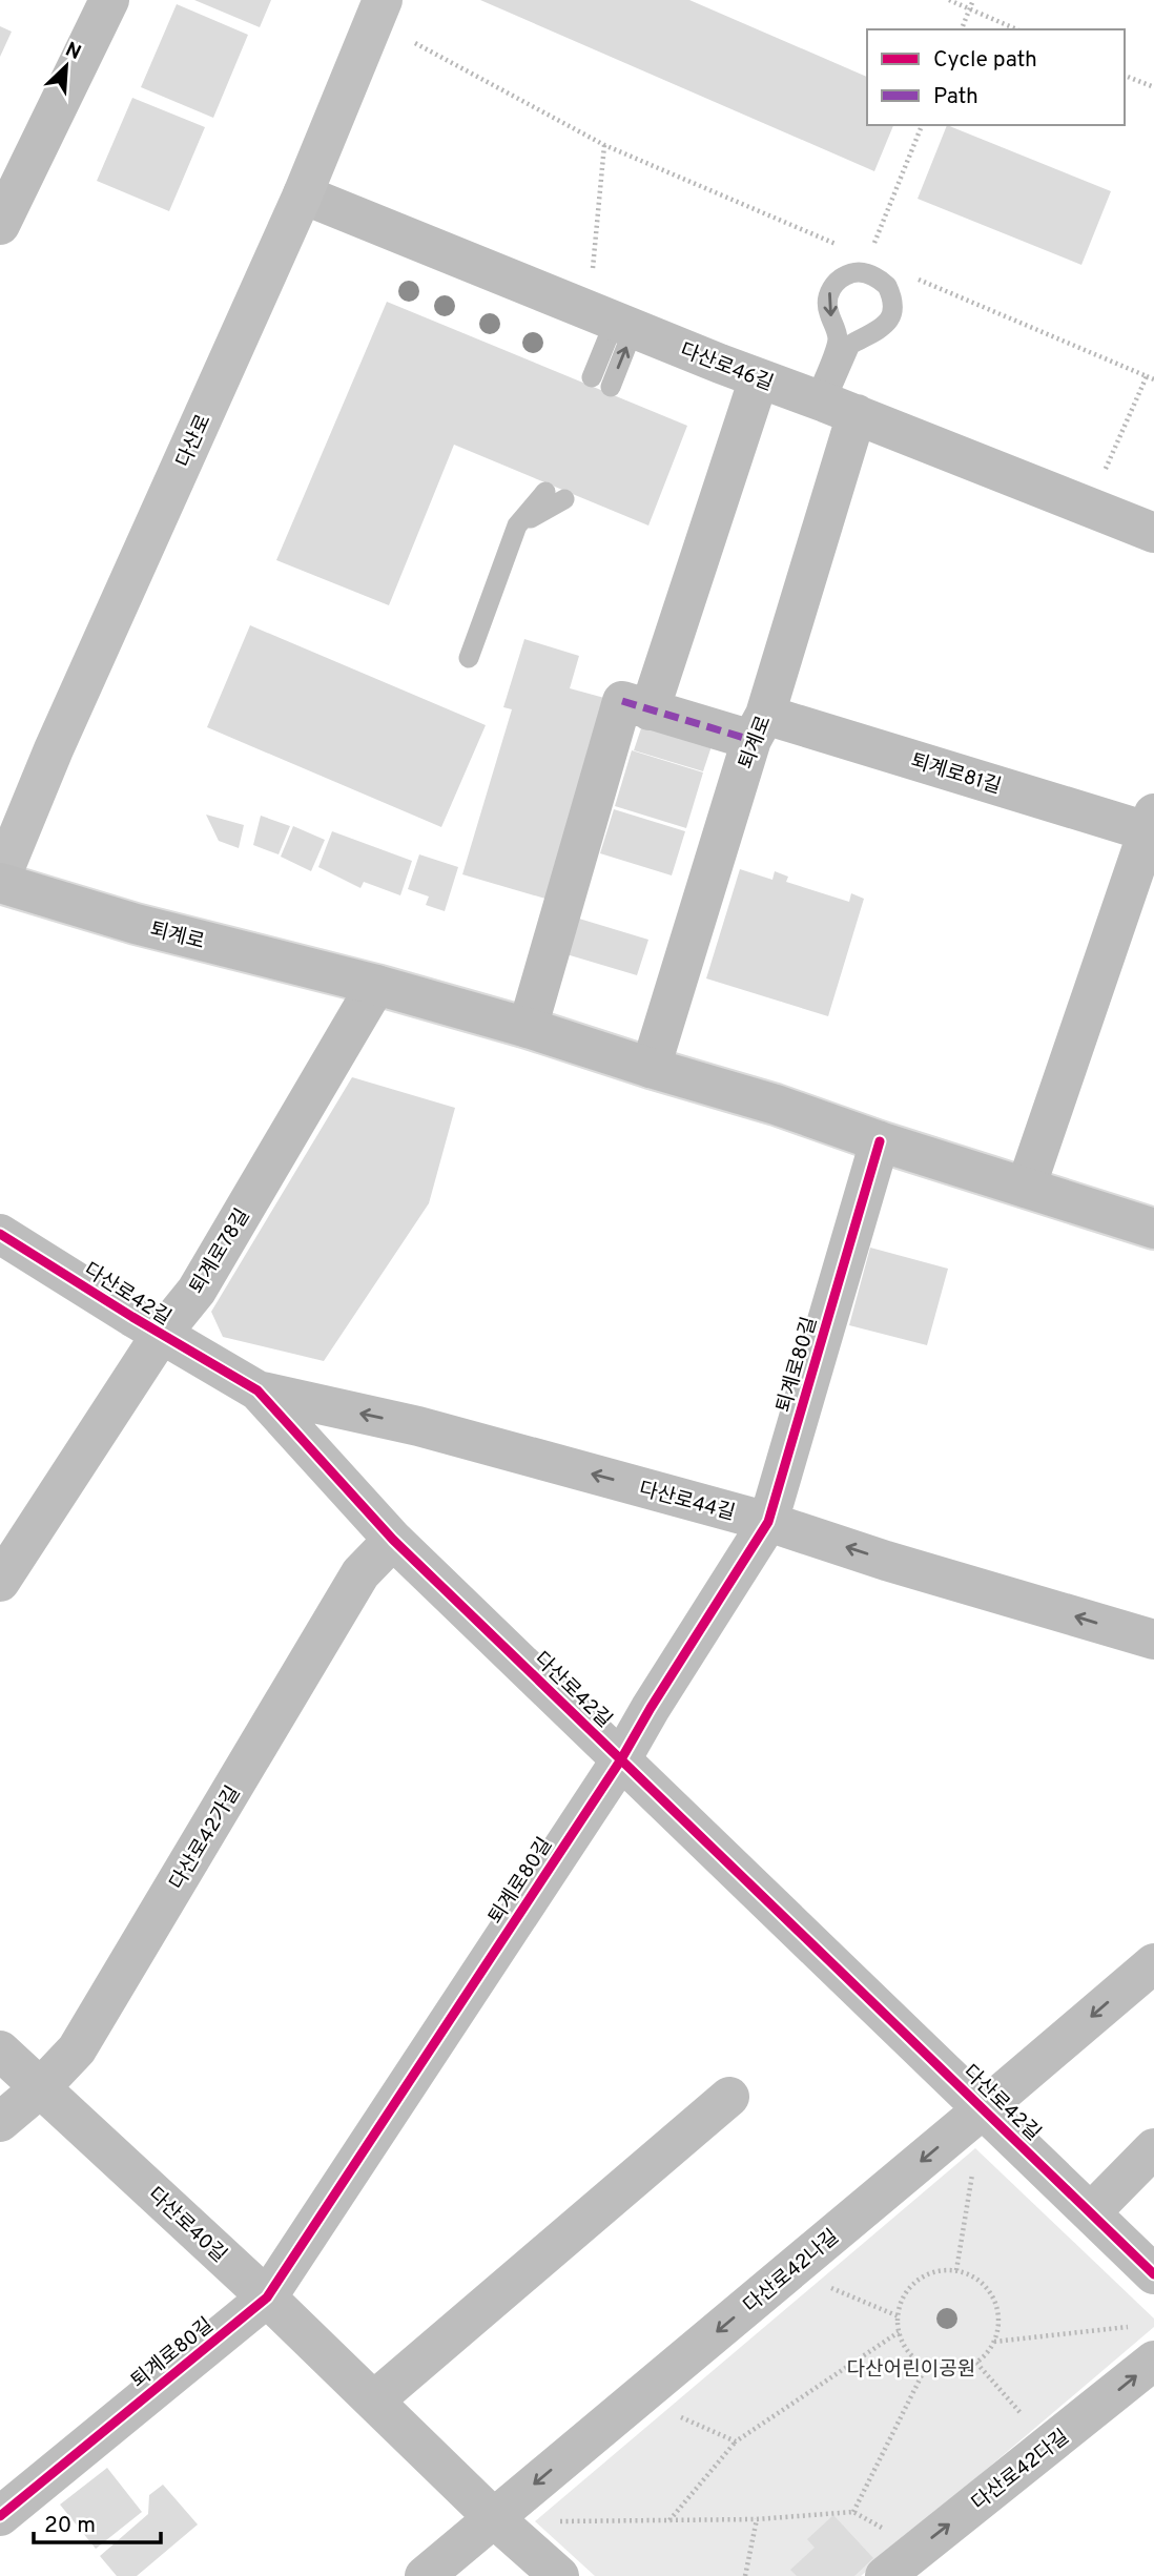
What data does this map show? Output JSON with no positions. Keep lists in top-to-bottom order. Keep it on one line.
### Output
{"streets":{"main road":["다산로"],"street":["다산로46길","퇴계로","퇴계로81길","퇴계로78길","다산로42길","퇴계로80길","다산로44길","다산로42가길","다산로40길","다산로42나길","다산로42다길"]},"crossings":[["다산로46길","다산로"],["다산로46길","퇴계로"],["다산로","퇴계로"],["퇴계로","퇴계로81길"],["퇴계로","퇴계로78길"],["퇴계로","퇴계로80길"],["퇴계로78길","다산로42길"],["다산로42길","퇴계로80길"],["다산로42길","다산로44길"],["다산로42길","다산로42가길"],["다산로42길","다산로42나길"],["퇴계로80길","다산로44길"],["퇴계로80길","다산로40길"],["다산로42가길","다산로40길"],["다산로40길","다산로42나길"]],"one_way":["다산로44길","다산로42다길"],"parks":["다산어린이공원"],"legend":["Cycle path","Path"],"scale_bar":"20 m","north":"top right"}
